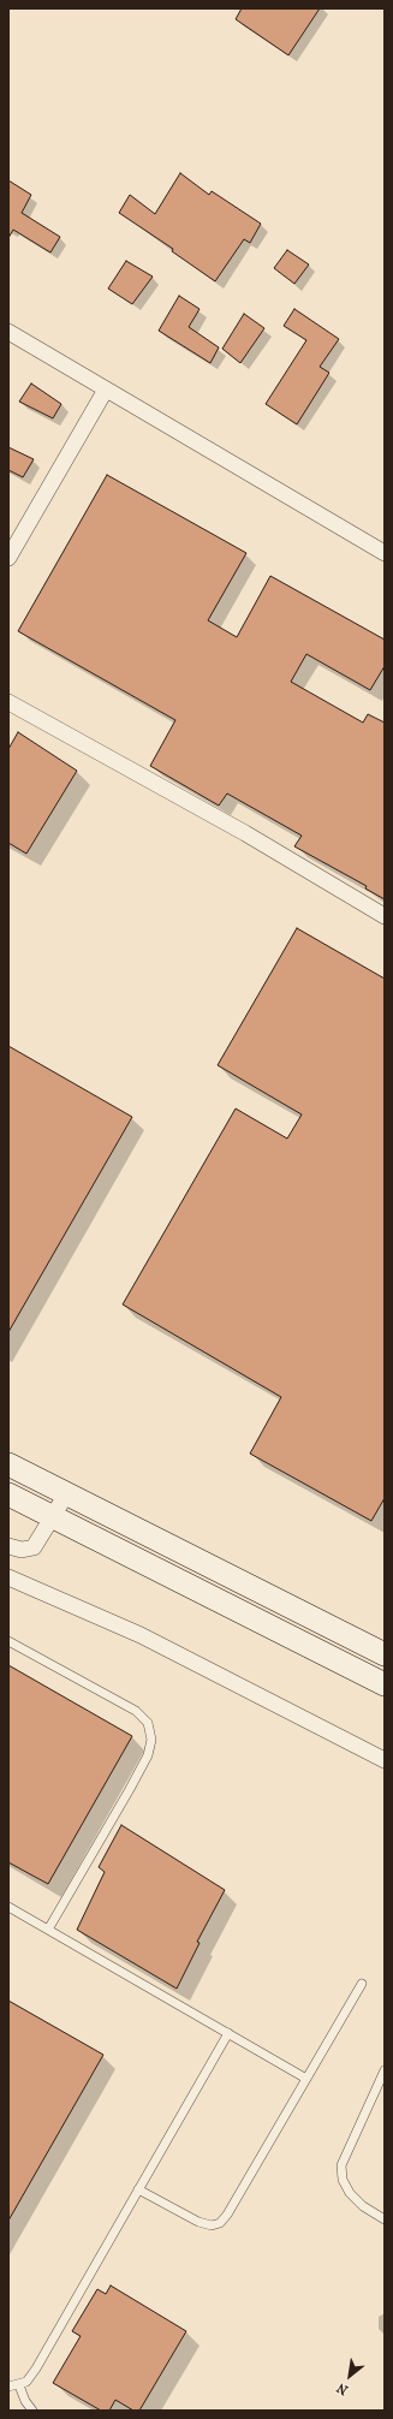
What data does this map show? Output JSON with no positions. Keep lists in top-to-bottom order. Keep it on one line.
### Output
{"north":"bottom left"}
